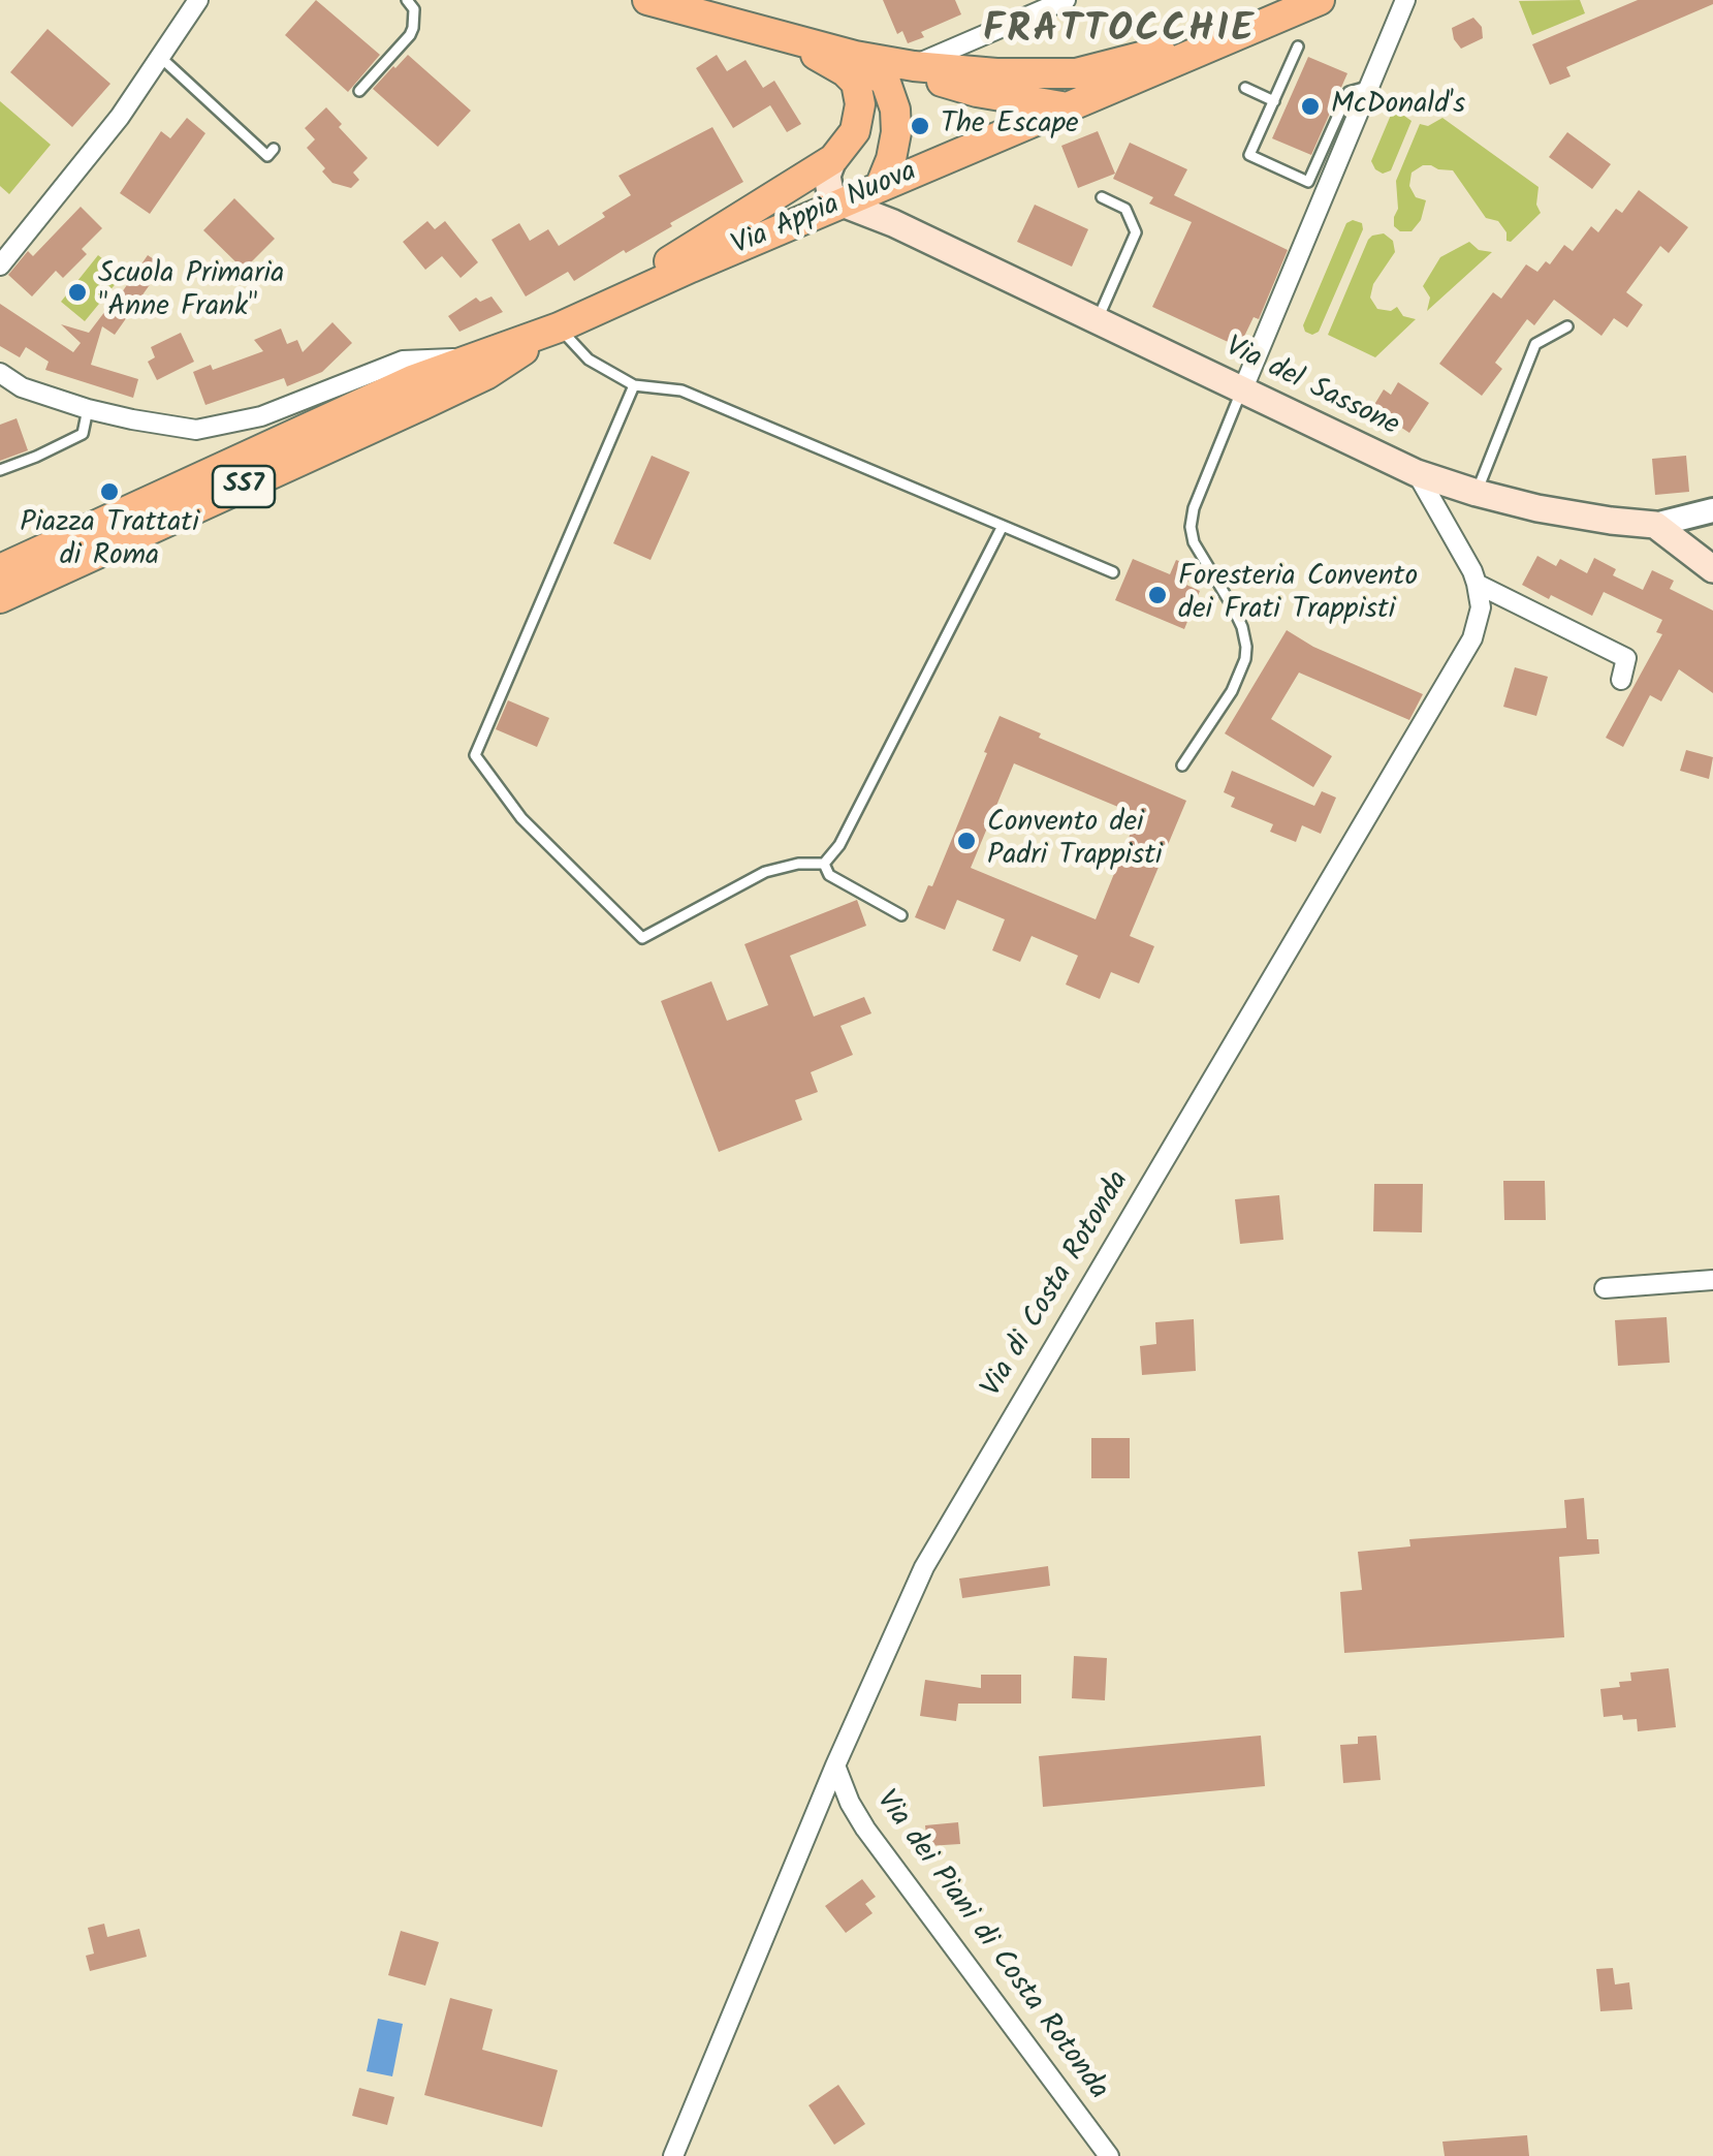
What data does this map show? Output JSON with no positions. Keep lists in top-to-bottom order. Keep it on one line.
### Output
{"streets":{"main road":["Via Appia Nuova","Via del Sassone","SS7"],"street":["Via di Costa Rotonda","Via dei Piani di Costa Rotonda"]},"crossings":[["Via Appia Nuova","Via del Sassone"],["Via di Costa Rotonda","Via dei Piani di Costa Rotonda"]],"districts":["FRATTOCCHIE"],"places":["McDonald's","The Escape","Scuola Primaria \"Anne Frank\"","Piazza Trattati di Roma","Foresteria Convento dei Frati Trappisti","Convento dei Padri Trappisti"]}
